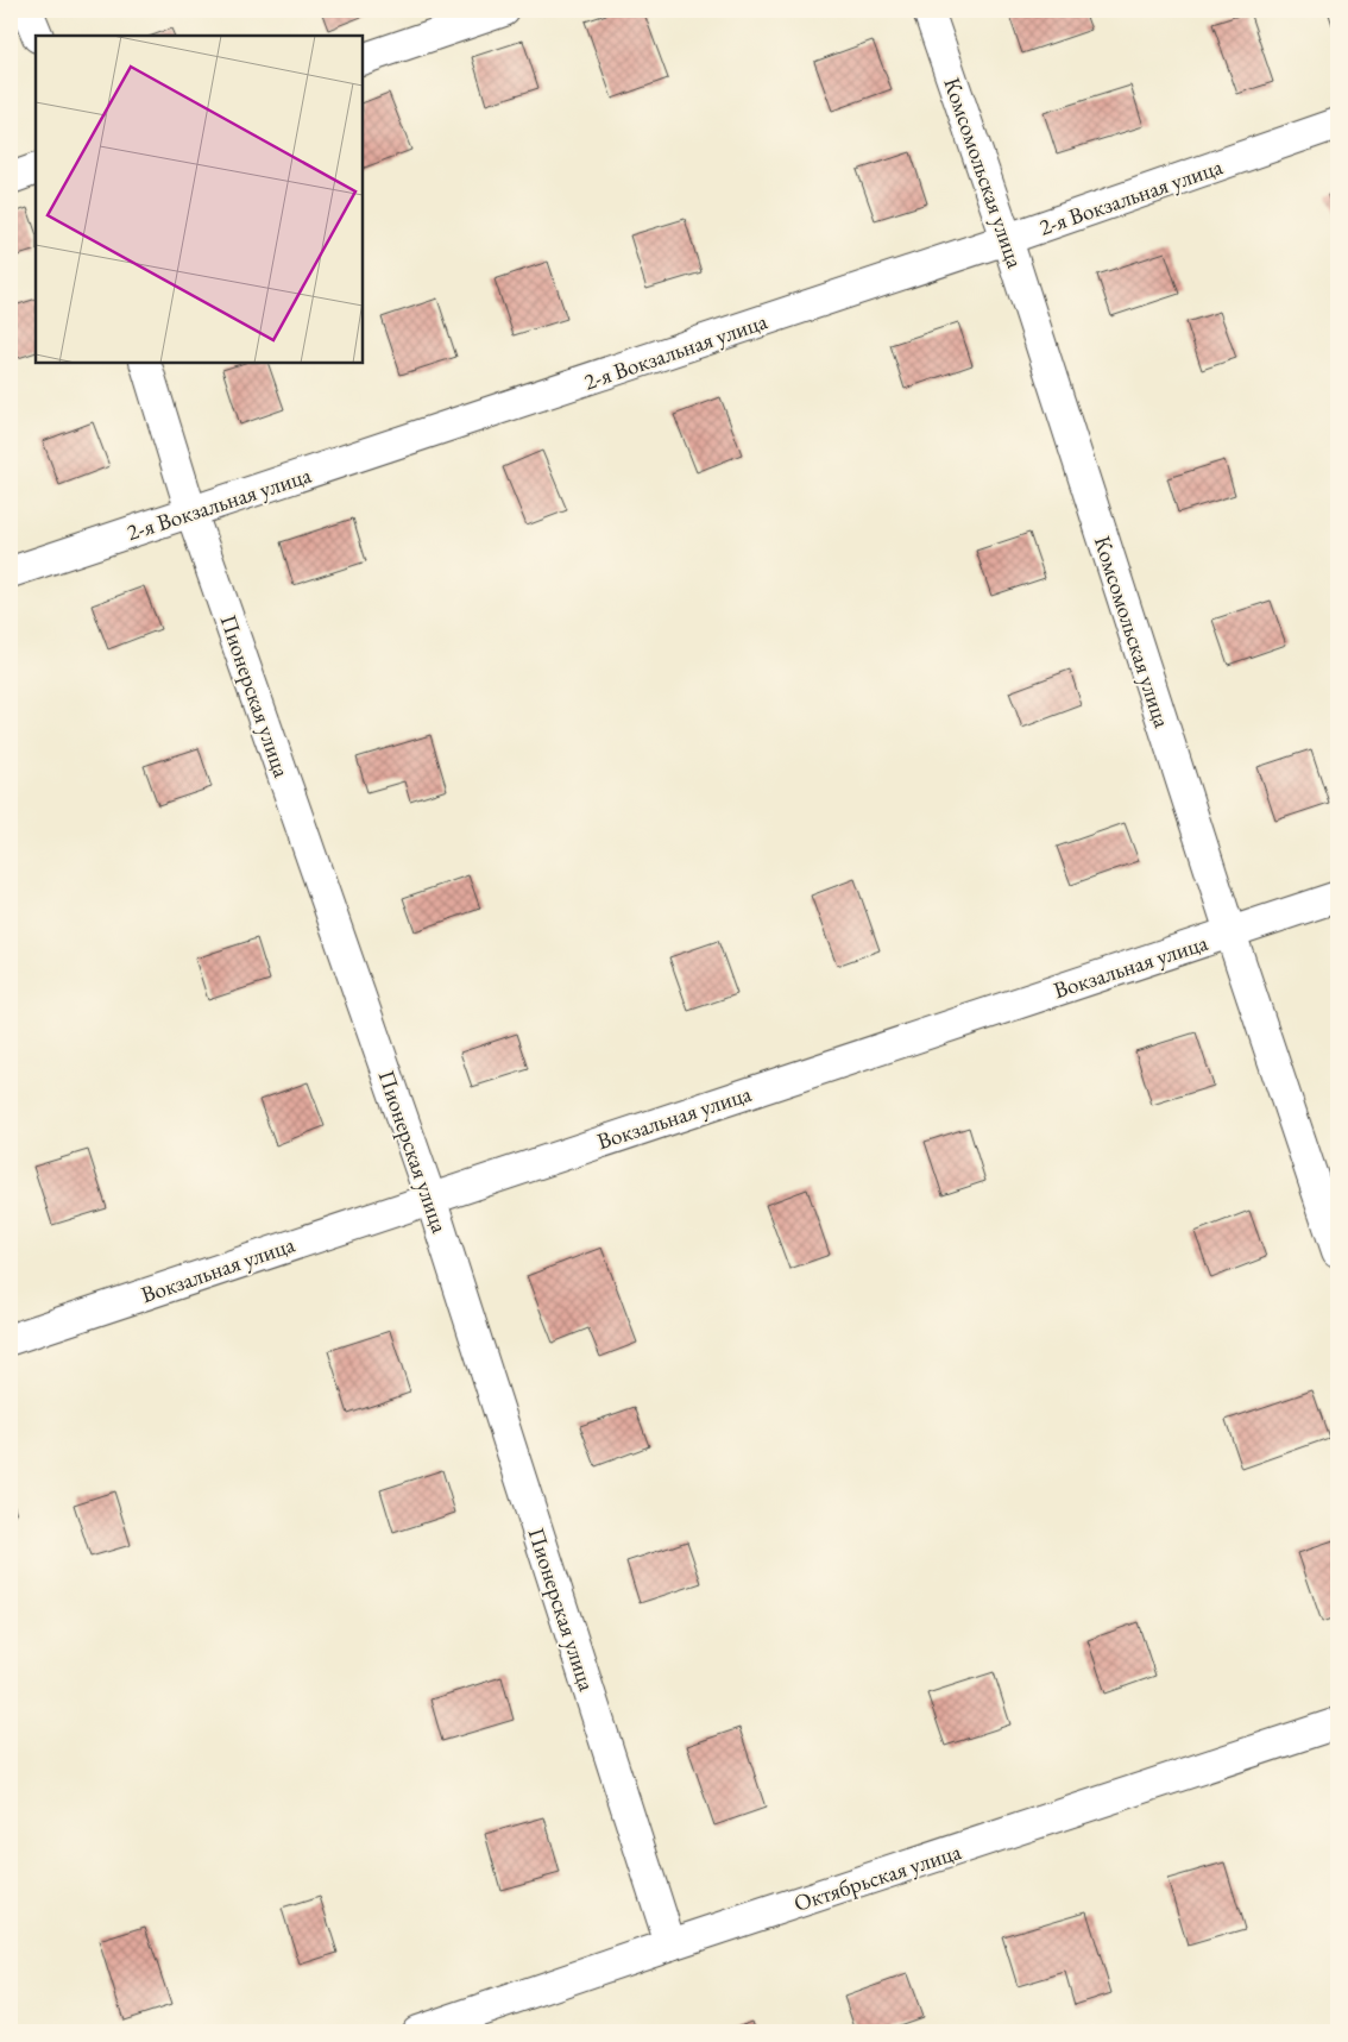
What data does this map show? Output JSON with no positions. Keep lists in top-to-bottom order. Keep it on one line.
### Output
{"streets":{"street":["Комсомольская улица","2-я Вокзальная улица","Пионерская улица","Вокзальная улица","Октябрьская улица"]},"crossings":[["Комсомольская улица","2-я Вокзальная улица"],["Комсомольская улица","Вокзальная улица"],["2-я Вокзальная улица","Пионерская улица"],["Пионерская улица","Вокзальная улица"],["Пионерская улица","Октябрьская улица"]]}
